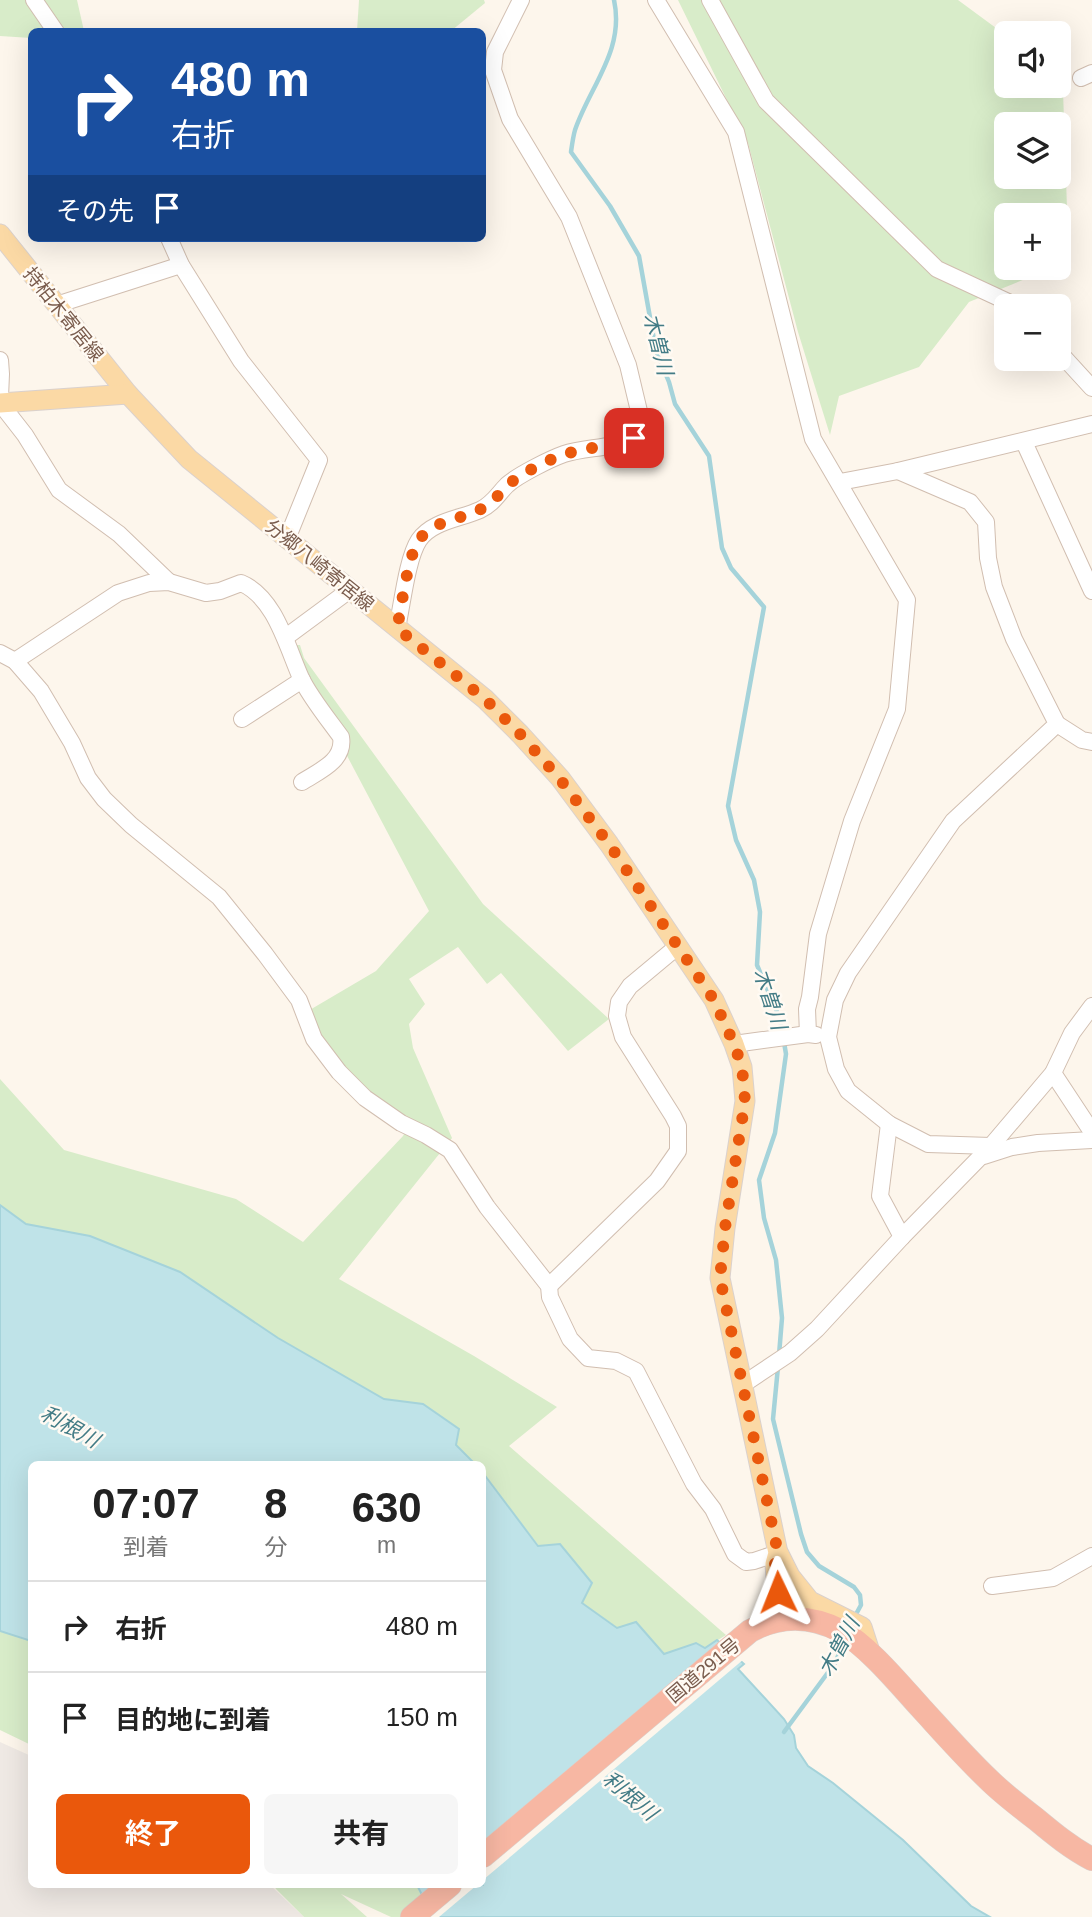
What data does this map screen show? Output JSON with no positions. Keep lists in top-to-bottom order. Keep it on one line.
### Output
{"streets":{"highway":["国道291号"],"main road":["持柏木寄居線","分郷八崎寄居線"]},"crossings":[["持柏木寄居線","分郷八崎寄居線"],["分郷八崎寄居線","国道291号"]],"water":["木曽川","利根川"],"page":{"map_buttons":["+","−"],"turn":["480 m","右折"],"then":"その先","eta":["07:07","到着","8","分","630","m"],"list":[{"name":"右折","value":"480 m"},{"name":"目的地に到着","value":"150 m"}],"buttons":["終了","共有"]}}
